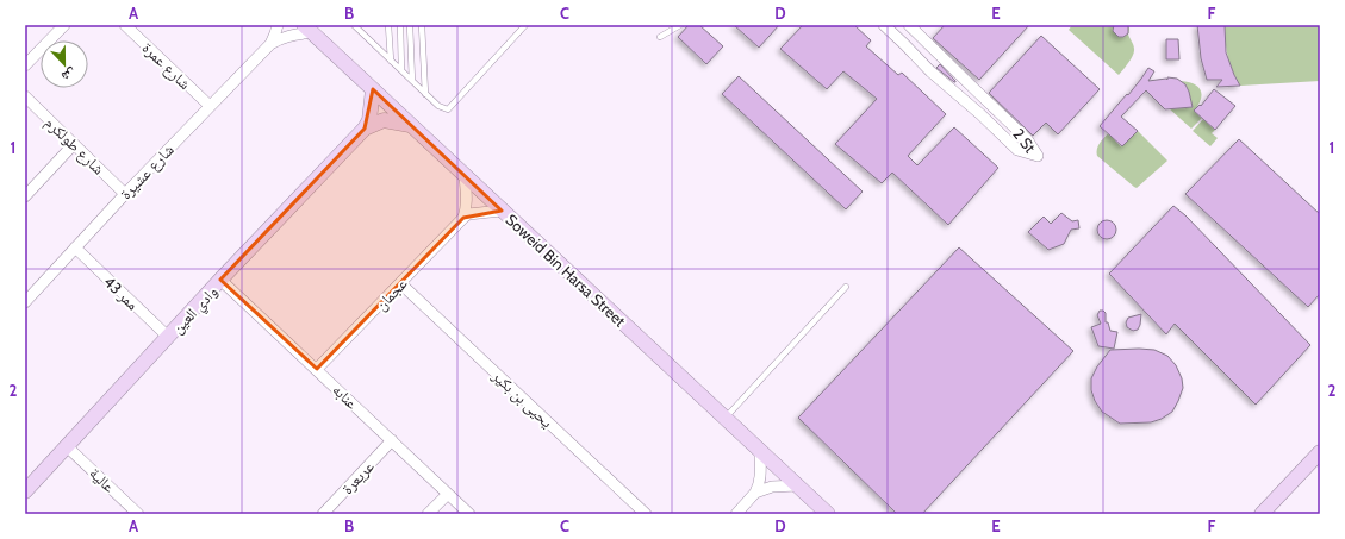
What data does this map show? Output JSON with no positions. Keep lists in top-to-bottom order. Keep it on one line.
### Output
{"streets":{"street":["شارع عمرة","2 St","شارع طولكرم","شارع عشيرة","Soweid Bin Harsa Street","ممر 43","عجمان","وادي العين","عنابه","يحيى بن بكير","عريعرة","عالية"]},"crossings":[["شارع عمرة","شارع عشيرة"],["شارع طولكرم","شارع عشيرة"],["شارع عشيرة","Soweid Bin Harsa Street"],["شارع عشيرة","ممر 43"],["Soweid Bin Harsa Street","وادي العين"],["ممر 43","وادي العين"],["عجمان","عنابه"],["عجمان","يحيى بن بكير"],["وادي العين","عنابه"],["وادي العين","عالية"],["عنابه","عريعرة"]],"north":"bottom","grid":{"columns":["A","B","C","D","E","F"],"rows":["1","2"]}}
